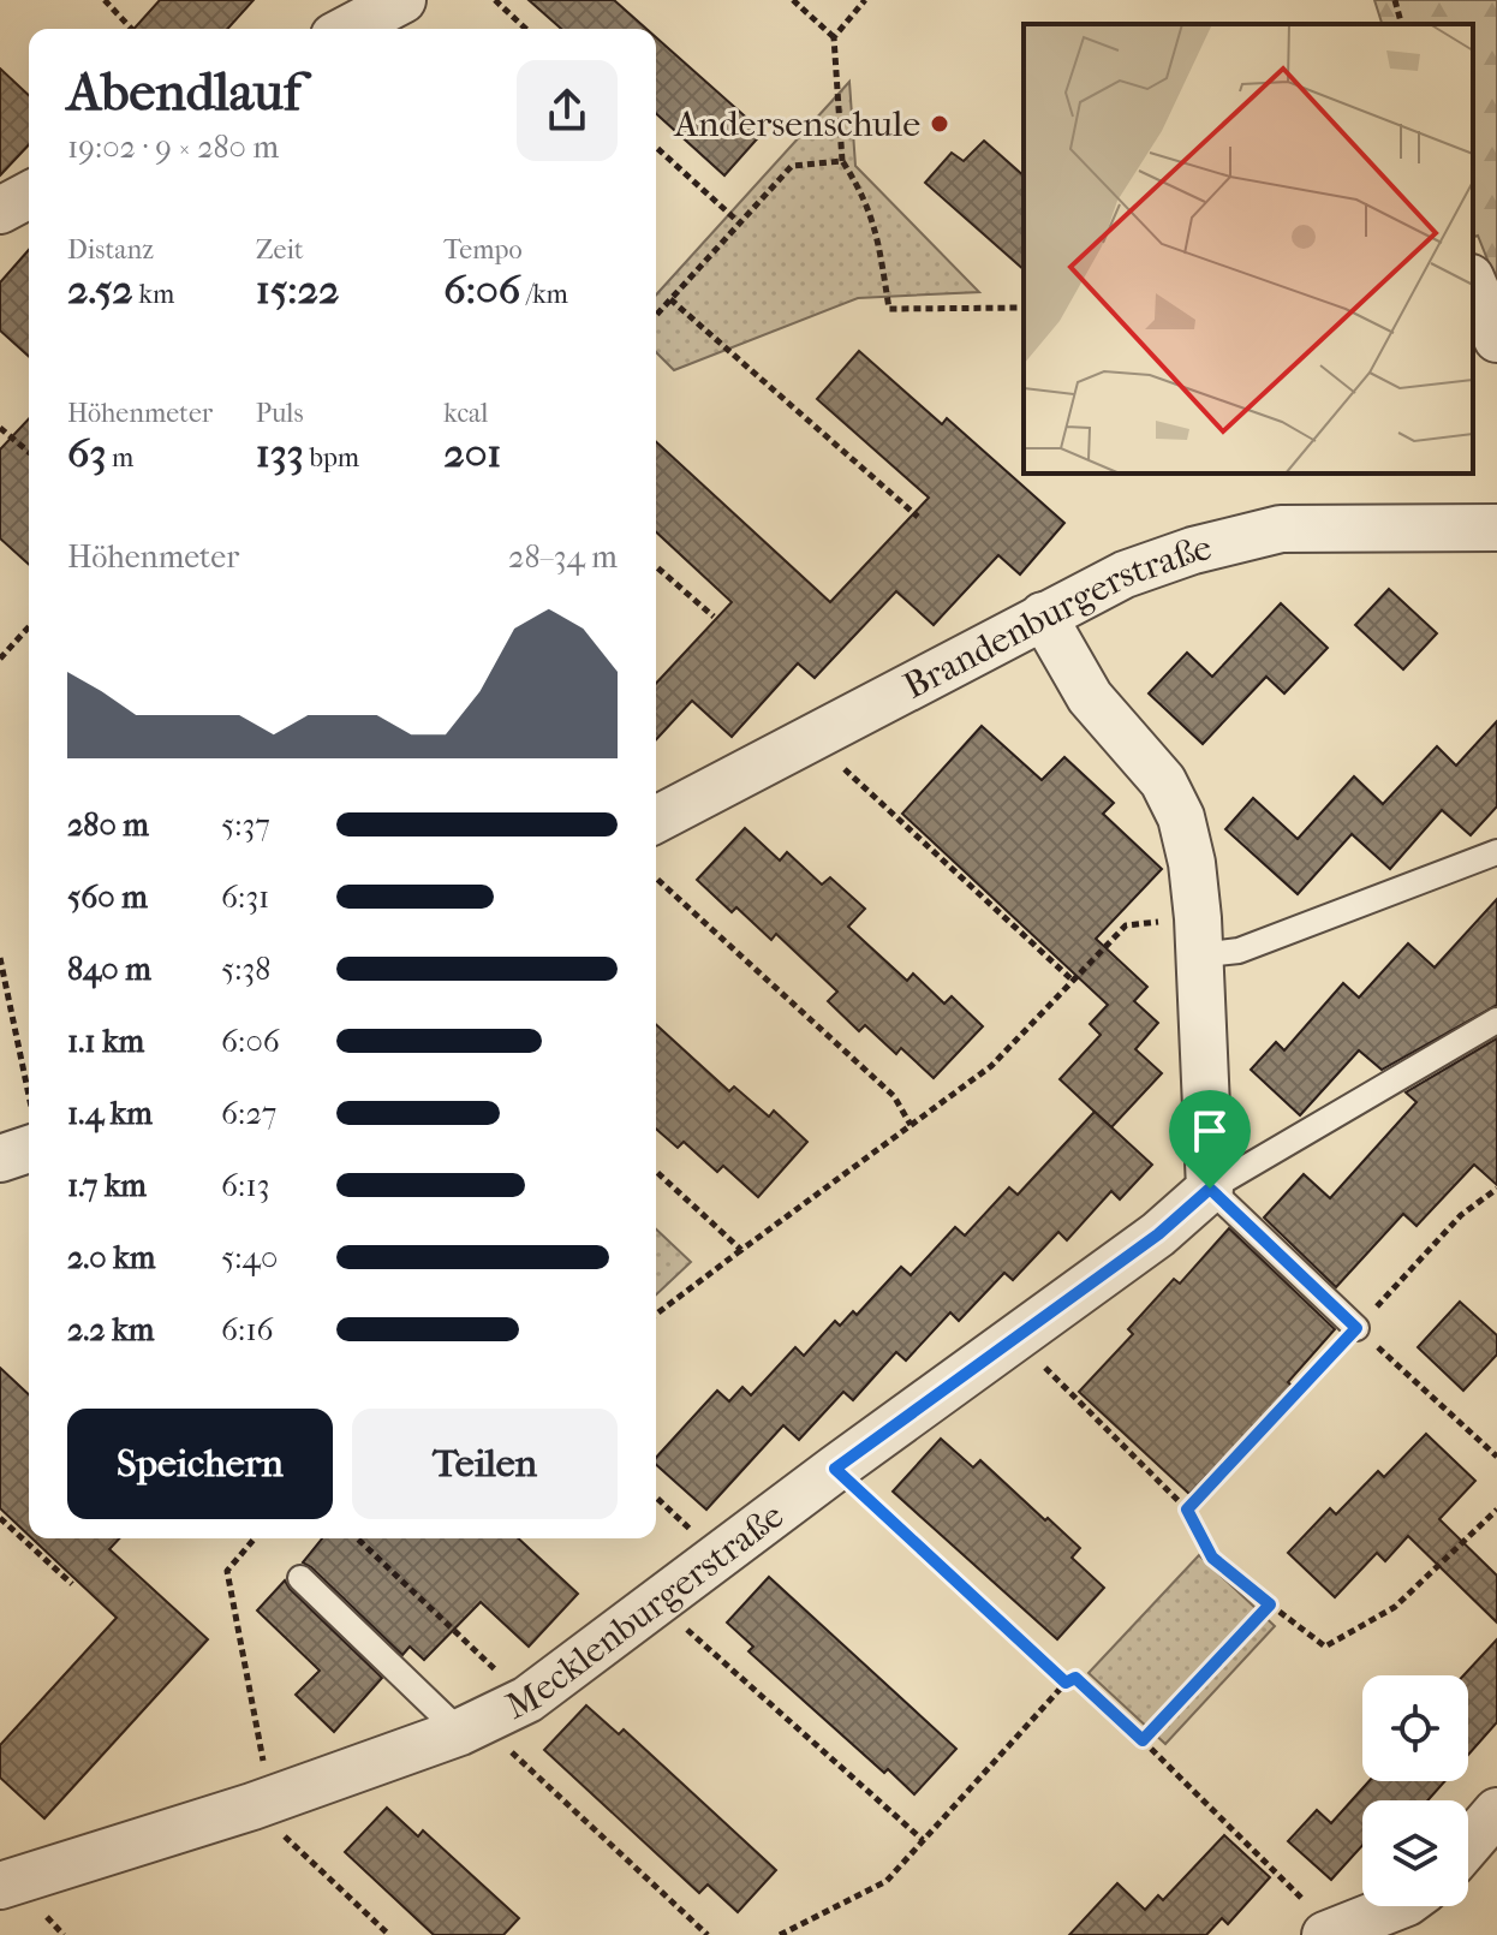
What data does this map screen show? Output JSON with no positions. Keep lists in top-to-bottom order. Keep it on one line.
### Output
{"streets":{"street":["Brandenburgerstraße","Mecklenburgerstraße"]},"places":["Andersenschule"],"page":{"heading":["Abendlauf","19:02 · 9 × 280 m"],"stats":[["Distanz","2.52 km"],["Zeit","15:22"],["Tempo","6:06 /km"],["Höhenmeter","63 m"],["Puls","133 bpm"],["kcal","201"]],"chart":["Höhenmeter","28–34 m"],"list":[{"name":"280 m","note":"5:37"},{"name":"560 m","note":"6:31"},{"name":"840 m","note":"5:38"},{"name":"1.1 km","note":"6:06"},{"name":"1.4 km","note":"6:27"},{"name":"1.7 km","note":"6:13"},{"name":"2.0 km","note":"5:40"},{"name":"2.2 km","note":"6:16"}],"buttons":["Speichern","Teilen"]}}
